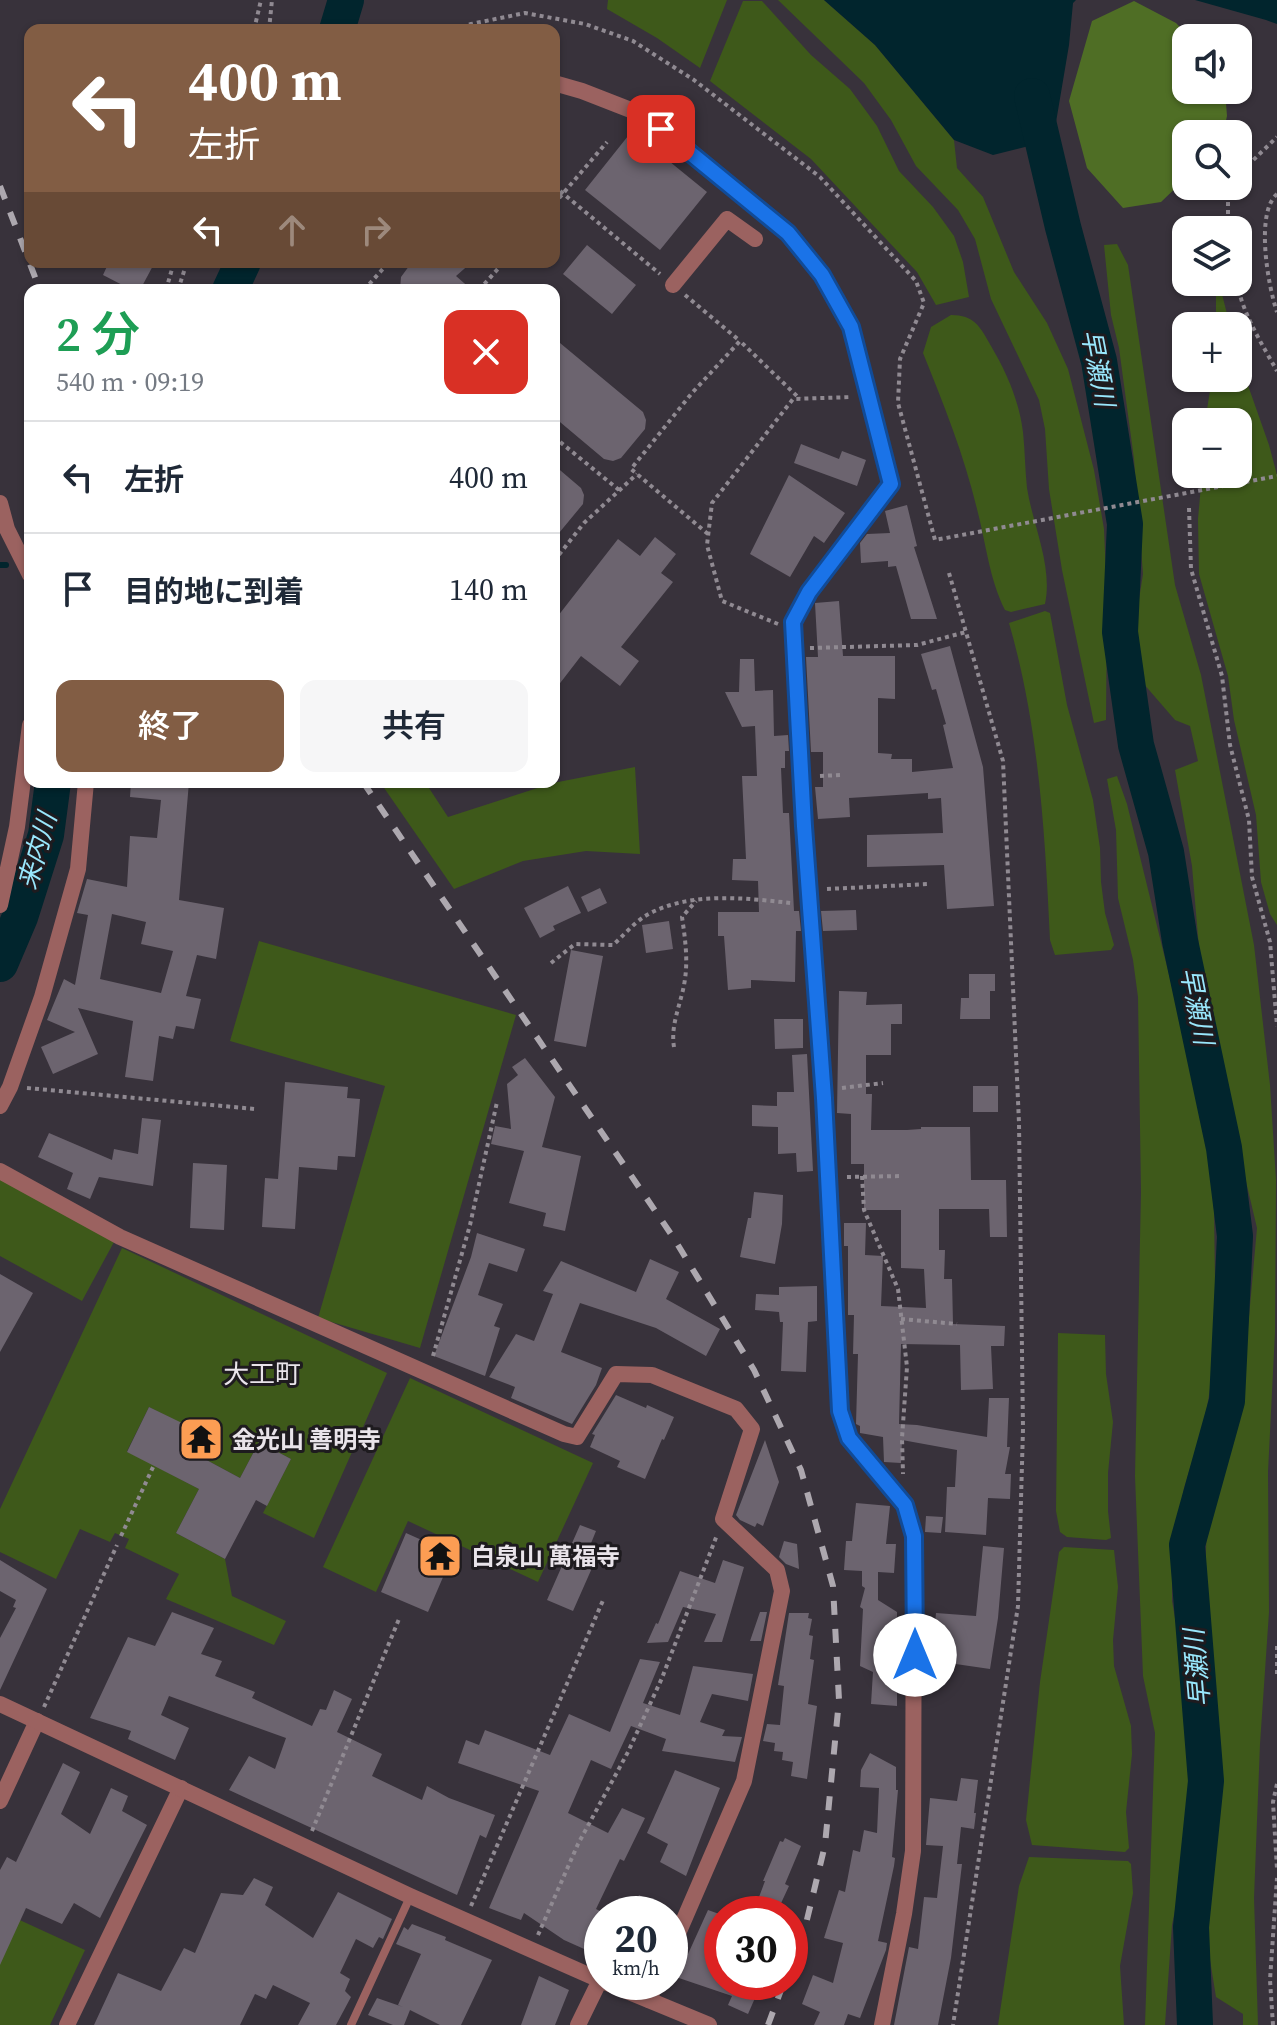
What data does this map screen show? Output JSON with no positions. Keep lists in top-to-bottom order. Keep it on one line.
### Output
{"districts":["大工町"],"water":["早瀬川","来内川"],"places":{"temple":["金光山 善明寺","白泉山 萬福寺"]},"page":{"map_buttons":["+","−"],"turn":["400 m","左折"],"heading":["2 分","540 m · 09:19"],"list":[{"name":"左折","value":"400 m"},{"name":"目的地に到着","value":"140 m"}],"buttons":["終了","共有"],"speed":"20 km/h","limit":"30"}}
